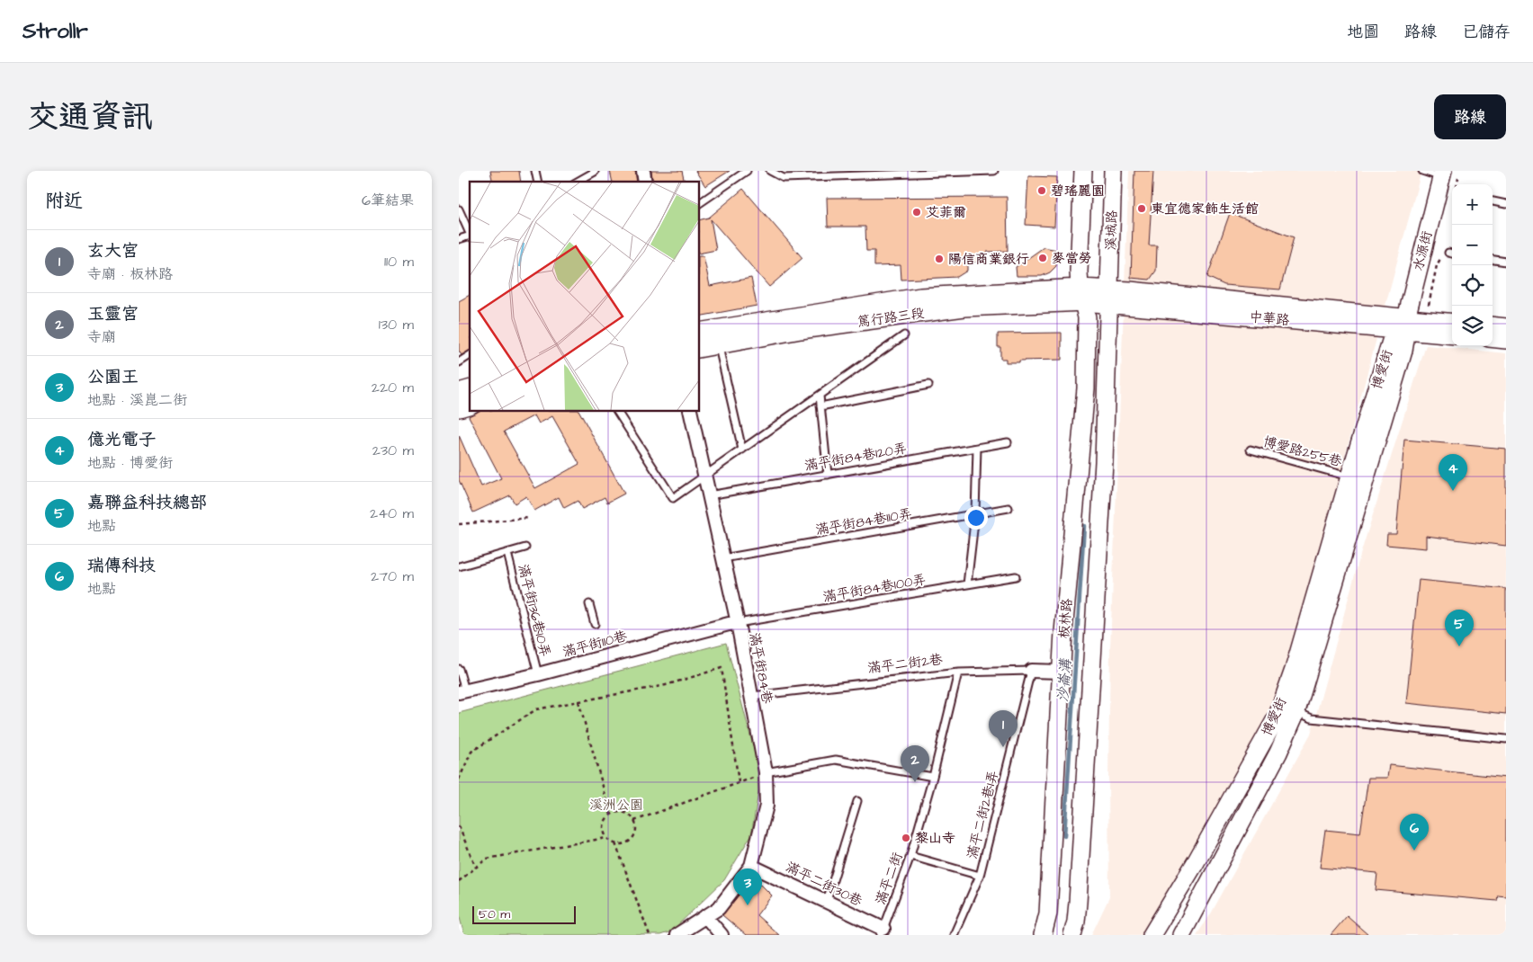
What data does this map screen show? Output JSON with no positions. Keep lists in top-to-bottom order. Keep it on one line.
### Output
{"streets":{"street":["溪城路","水源街","篤行路三段","中華路","博愛街","板林路","滿平街110巷","滿平二街2巷","滿平街84巷","滿平二街30巷"],"lane":["博愛路255巷","滿平街84巷120弄","滿平街84巷110弄","滿平街84巷100弄","滿平街136巷10弄","滿平二街2巷1弄","滿平二街"]},"crossings":[["溪城路","中華路"],["水源街","中華路"],["水源街","博愛街"],["篤行路三段","中華路"],["篤行路三段","板林路"],["中華路","博愛街"],["中華路","板林路"],["博愛街","博愛路255巷"],["滿平街84巷120弄","滿平街84巷"],["滿平街84巷110弄","滿平街84巷"],["滿平街84巷100弄","滿平街110巷"],["滿平街84巷100弄","滿平街84巷"],["滿平街136巷10弄","滿平街110巷"],["板林路","滿平二街2巷"],["滿平街110巷","滿平街84巷"],["滿平二街2巷","滿平街84巷"],["滿平二街2巷","滿平二街2巷1弄"],["滿平二街2巷","滿平二街"],["滿平街84巷","滿平二街30巷"],["滿平二街","滿平二街30巷"]],"water":["沙崙溝"],"parks":["溪洲公園"],"places":["碧瑤麗園","東宜德家飾生活館","艾菲爾","麥當勞","陽信商業銀行","黎山寺"],"scale_bar":"50 m","page":{"header":"Strollr","nav":["地圖","路線","已儲存"],"title":"交通資訊","buttons":"路線","heading":["附近","6筆結果"],"map_buttons":["+","−"],"list":[{"mark":"1","name":"玄大宮","note":"寺廟 · 板林路","value":"110 m"},{"mark":"2","name":"玉靈宮","note":"寺廟","value":"130 m"},{"mark":"3","name":"公園王","note":"地點 · 溪崑二街","value":"220 m"},{"mark":"4","name":"億光電子","note":"地點 · 博愛街","value":"230 m"},{"mark":"5","name":"嘉聯益科技總部","note":"地點","value":"240 m"},{"mark":"6","name":"瑞傳科技","note":"地點","value":"270 m"}],"pins":["4","5","1","2","6","3"],"scale":"50 m"}}
